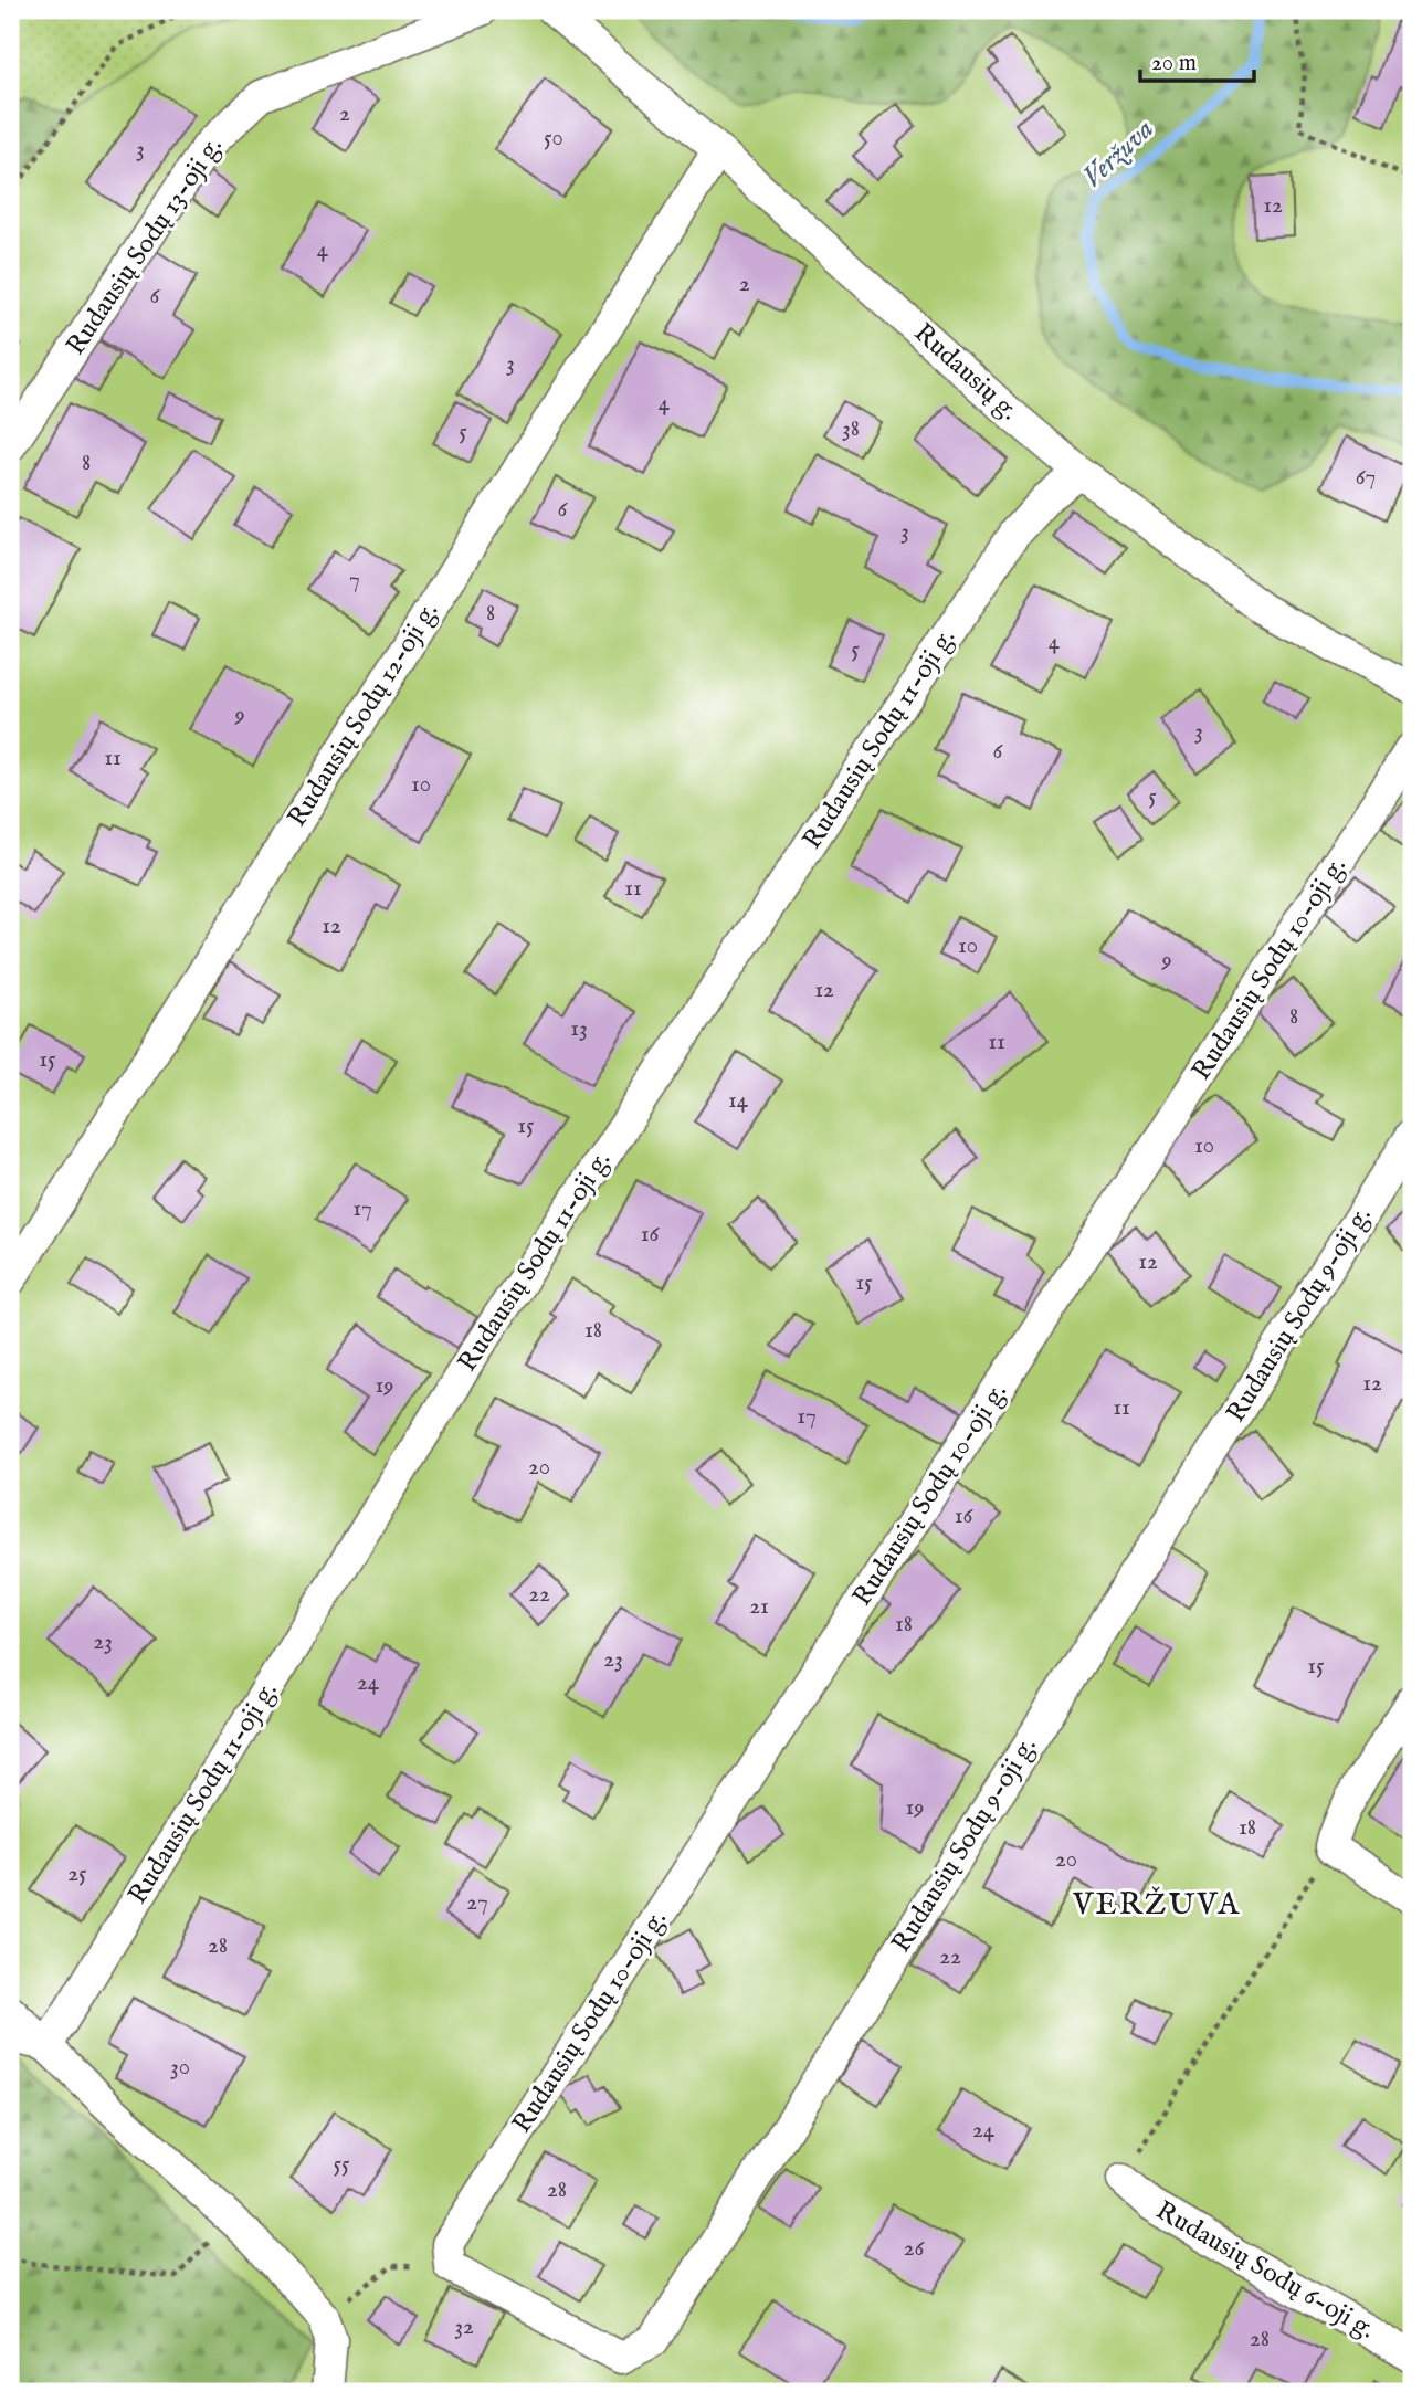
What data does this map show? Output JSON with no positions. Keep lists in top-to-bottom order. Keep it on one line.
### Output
{"streets":{"street":["Rudausių Sodų 13-oji g.","Rudausių g.","Rudausių Sodų 12-oji g.","Rudausių Sodų 11-oji g.","Rudausių Sodų 10-oji g.","Rudausių Sodų 9-oji g.","Rudausių Sodų 6-oji g."]},"crossings":[["Rudausių g.","Rudausių Sodų 12-oji g."],["Rudausių g.","Rudausių Sodų 11-oji g."],["Rudausių Sodų 10-oji g.","Rudausių Sodų 9-oji g."]],"districts":["VERŽUVA"],"water":["Veržuva"],"house_numbers":["2","50","3","12","4","2","6","3","4","38","5","8","67","6","3","7","8","4","5","9","3","6","11","10","5","11","12","10","9","12","8","13","11","15","14","15","10","17","16","12","15","18","12","19","11","17","20","16","22","21","18","23","23","15","24","19","18","20","25","27","28","22","30","24","55","28","26","32","28"],"scale_bar":"20 m"}
